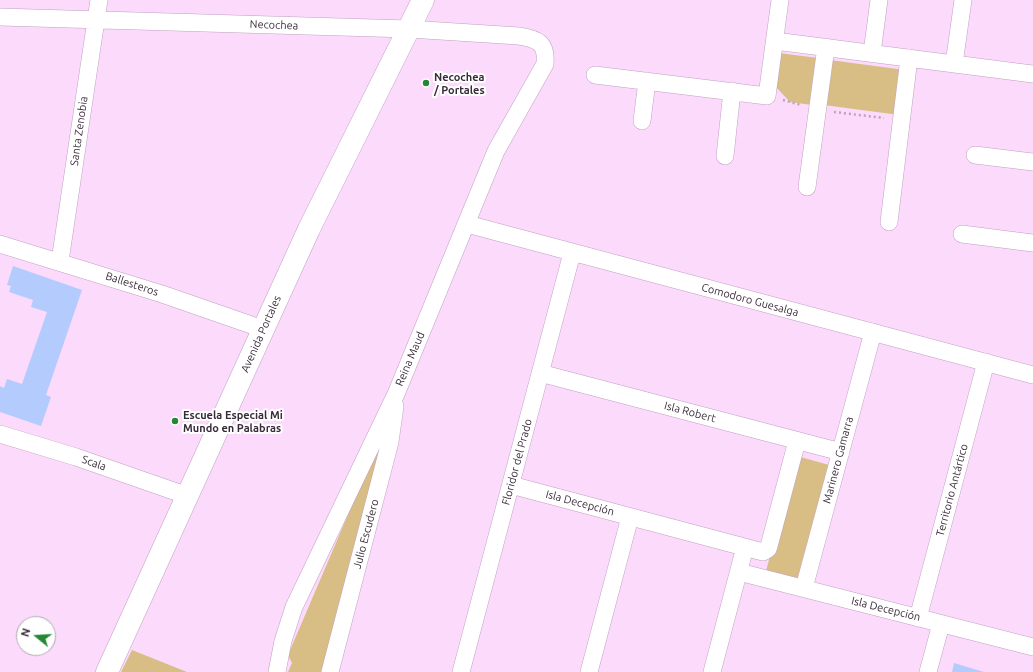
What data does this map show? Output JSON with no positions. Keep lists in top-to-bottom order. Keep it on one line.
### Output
{"streets":{"main road":["Avenida Portales"],"street":["Necochea","Santa Zenobia","Ballesteros","Comodoro Guesalga","Reina Maud","Isla Robert","Marinero Gamarra","Floridor del Prado","Scala","Territorio Antártico","Isla Decepción","Julio Escudero"]},"crossings":[["Necochea","Santa Zenobia"],["Necochea","Avenida Portales"],["Necochea","Reina Maud"],["Santa Zenobia","Ballesteros"],["Ballesteros","Avenida Portales"],["Comodoro Guesalga","Reina Maud"],["Comodoro Guesalga","Marinero Gamarra"],["Comodoro Guesalga","Floridor del Prado"],["Comodoro Guesalga","Territorio Antártico"],["Avenida Portales","Scala"],["Reina Maud","Julio Escudero"],["Isla Robert","Marinero Gamarra"],["Isla Robert","Floridor del Prado"],["Isla Robert","Isla Decepción"],["Marinero Gamarra","Isla Decepción"],["Floridor del Prado","Isla Decepción"],["Territorio Antártico","Isla Decepción"]],"places":["Necochea / Portales","Escuela Especial Mi Mundo en Palabras"],"north":"left"}
